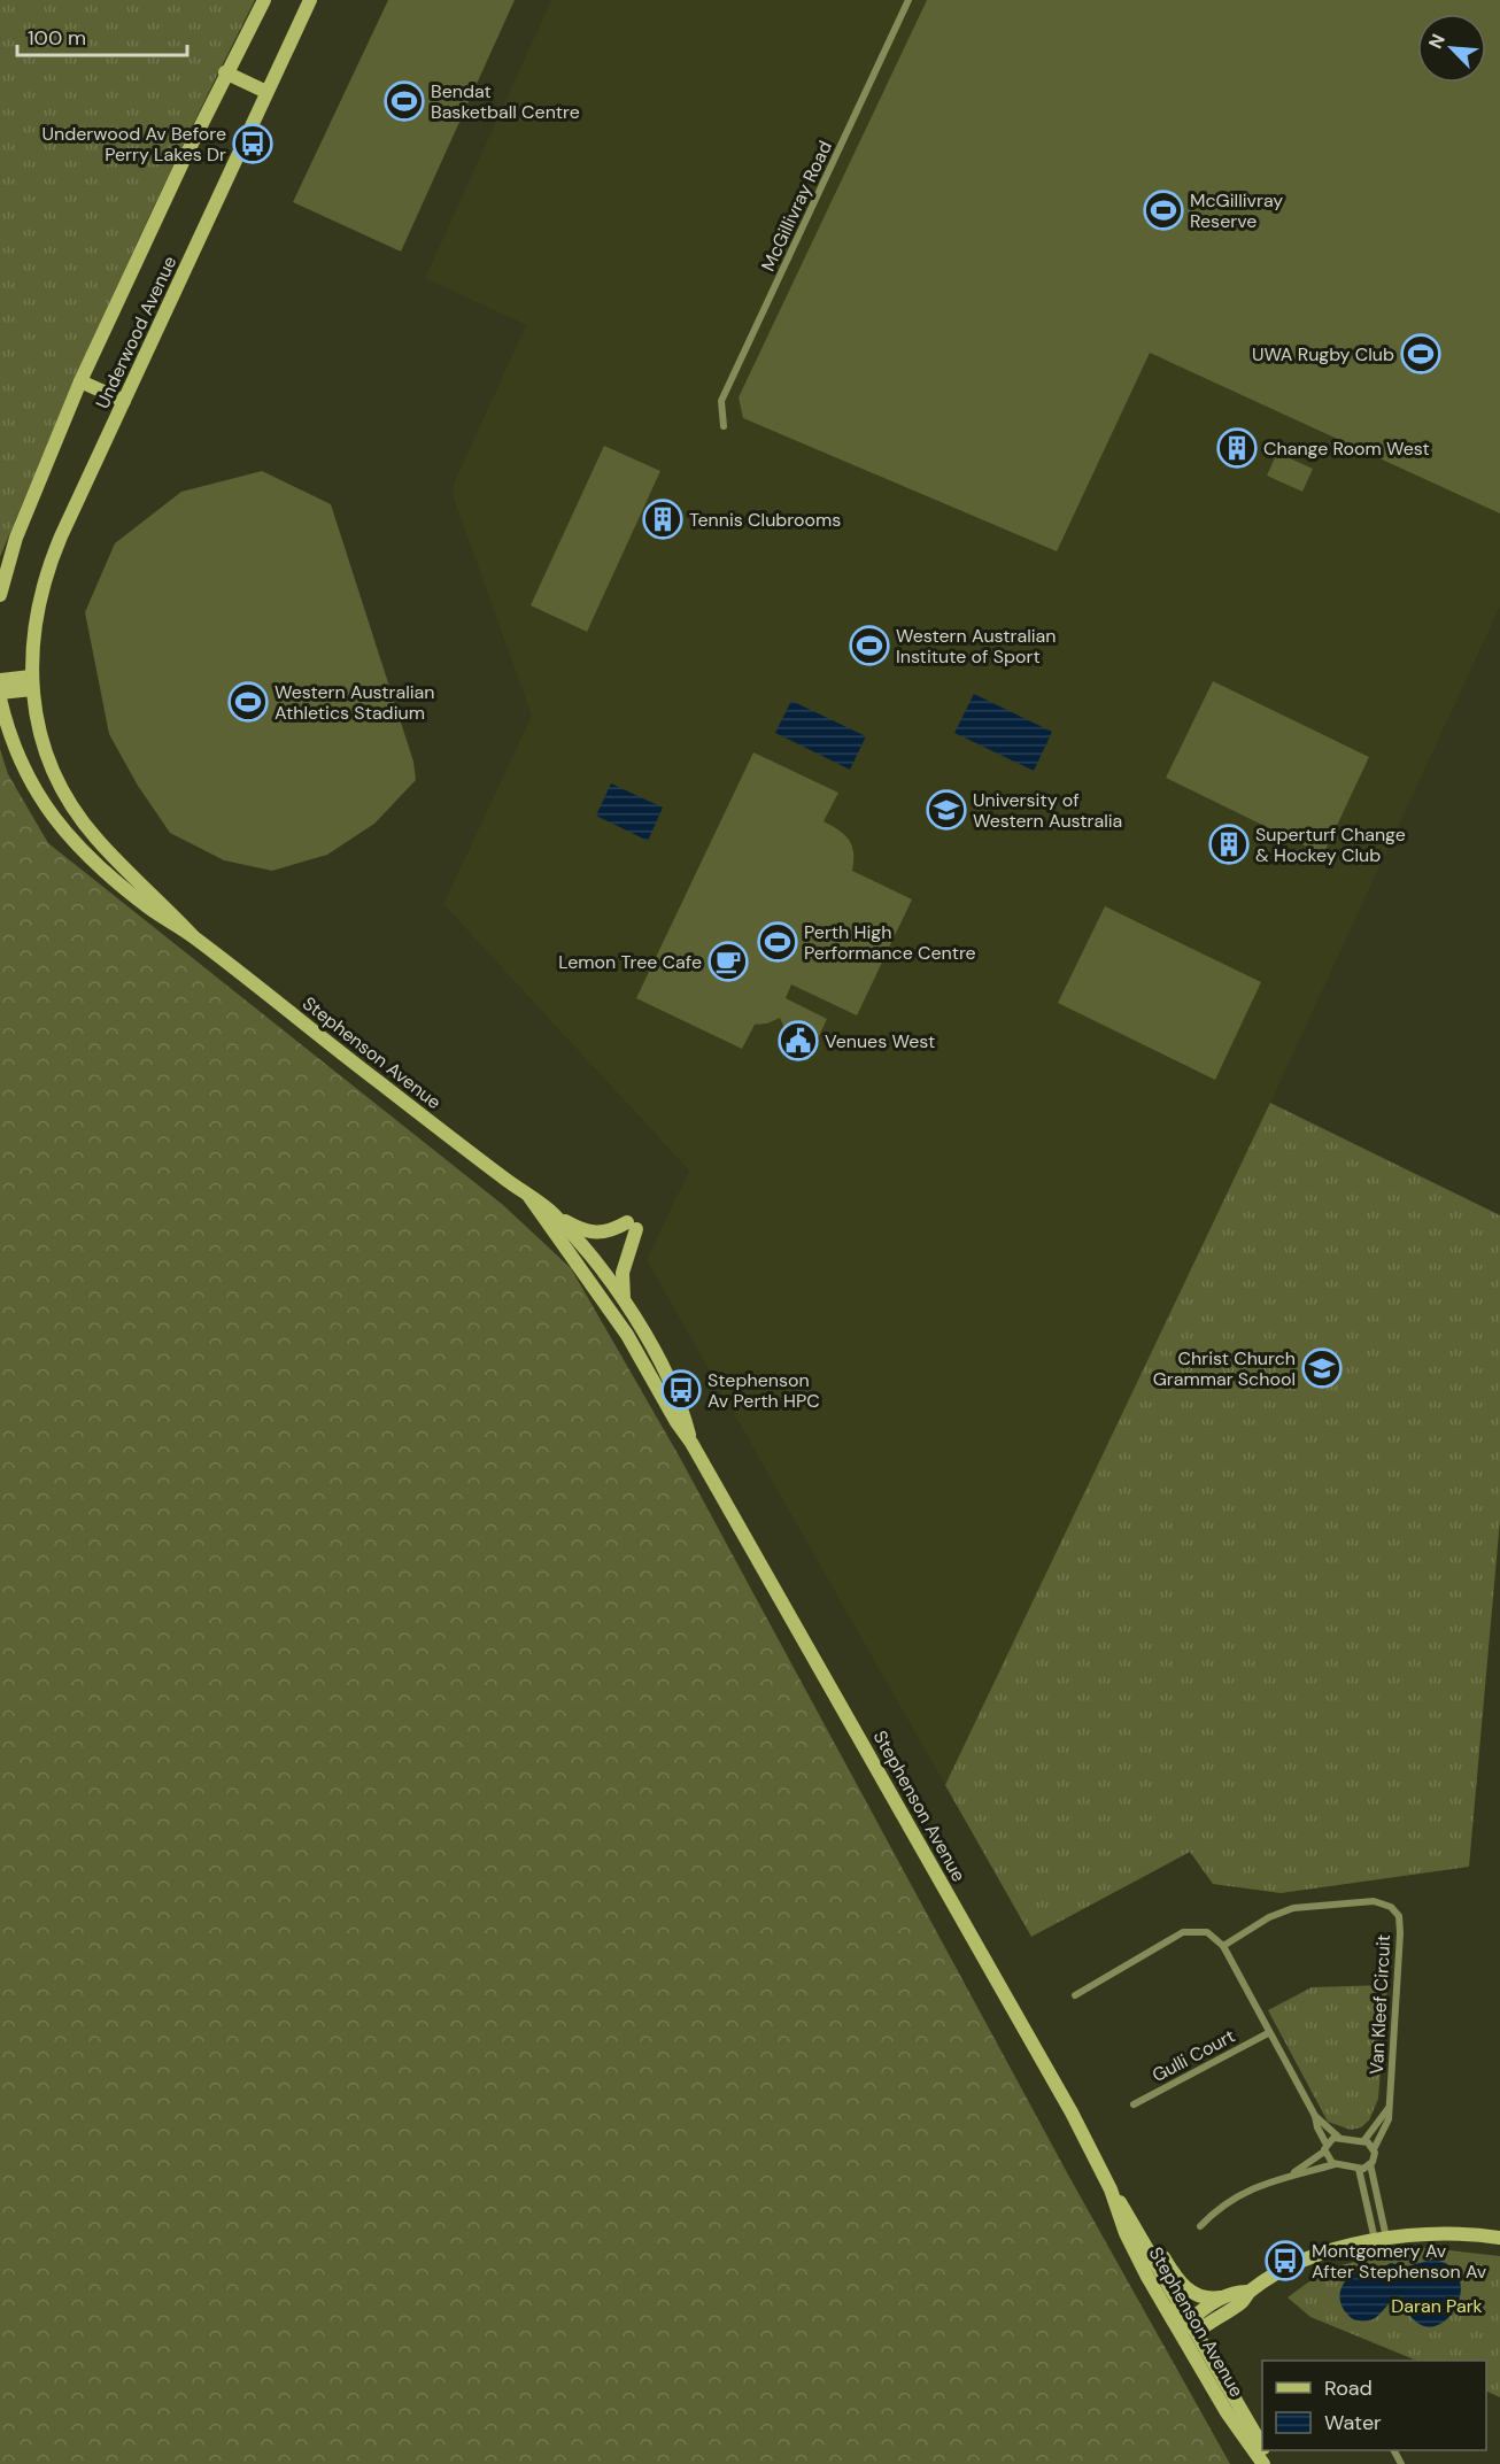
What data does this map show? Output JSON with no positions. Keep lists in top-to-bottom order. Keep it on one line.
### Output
{"streets":{"main road":["Underwood Avenue","Stephenson Avenue"],"street":["McGillivray Road","Van Kleef Circuit","Gulli Court"]},"crossings":[["Underwood Avenue","Stephenson Avenue"]],"parks":["Daran Park"],"places":{"sports":["Bendat Basketball Centre","McGillivray Reserve","UWA Rugby Club","Western Australian Institute of Sport","Western Australian Athletics Stadium","Perth High Performance Centre"],"bus stop":["Underwood Av Before Perry Lakes Dr","Stephenson Av Perth HPC","Montgomery Av After Stephenson Av"],"building":["Change Room West","Tennis Clubrooms","Superturf Change & Hockey Club"],"school or university":["University of Western Australia","Christ Church Grammar School"],"cafe":["Lemon Tree Cafe"],"public building":["Venues West"]},"legend":["Road","Water"],"scale_bar":"100 m","north":"top left"}
